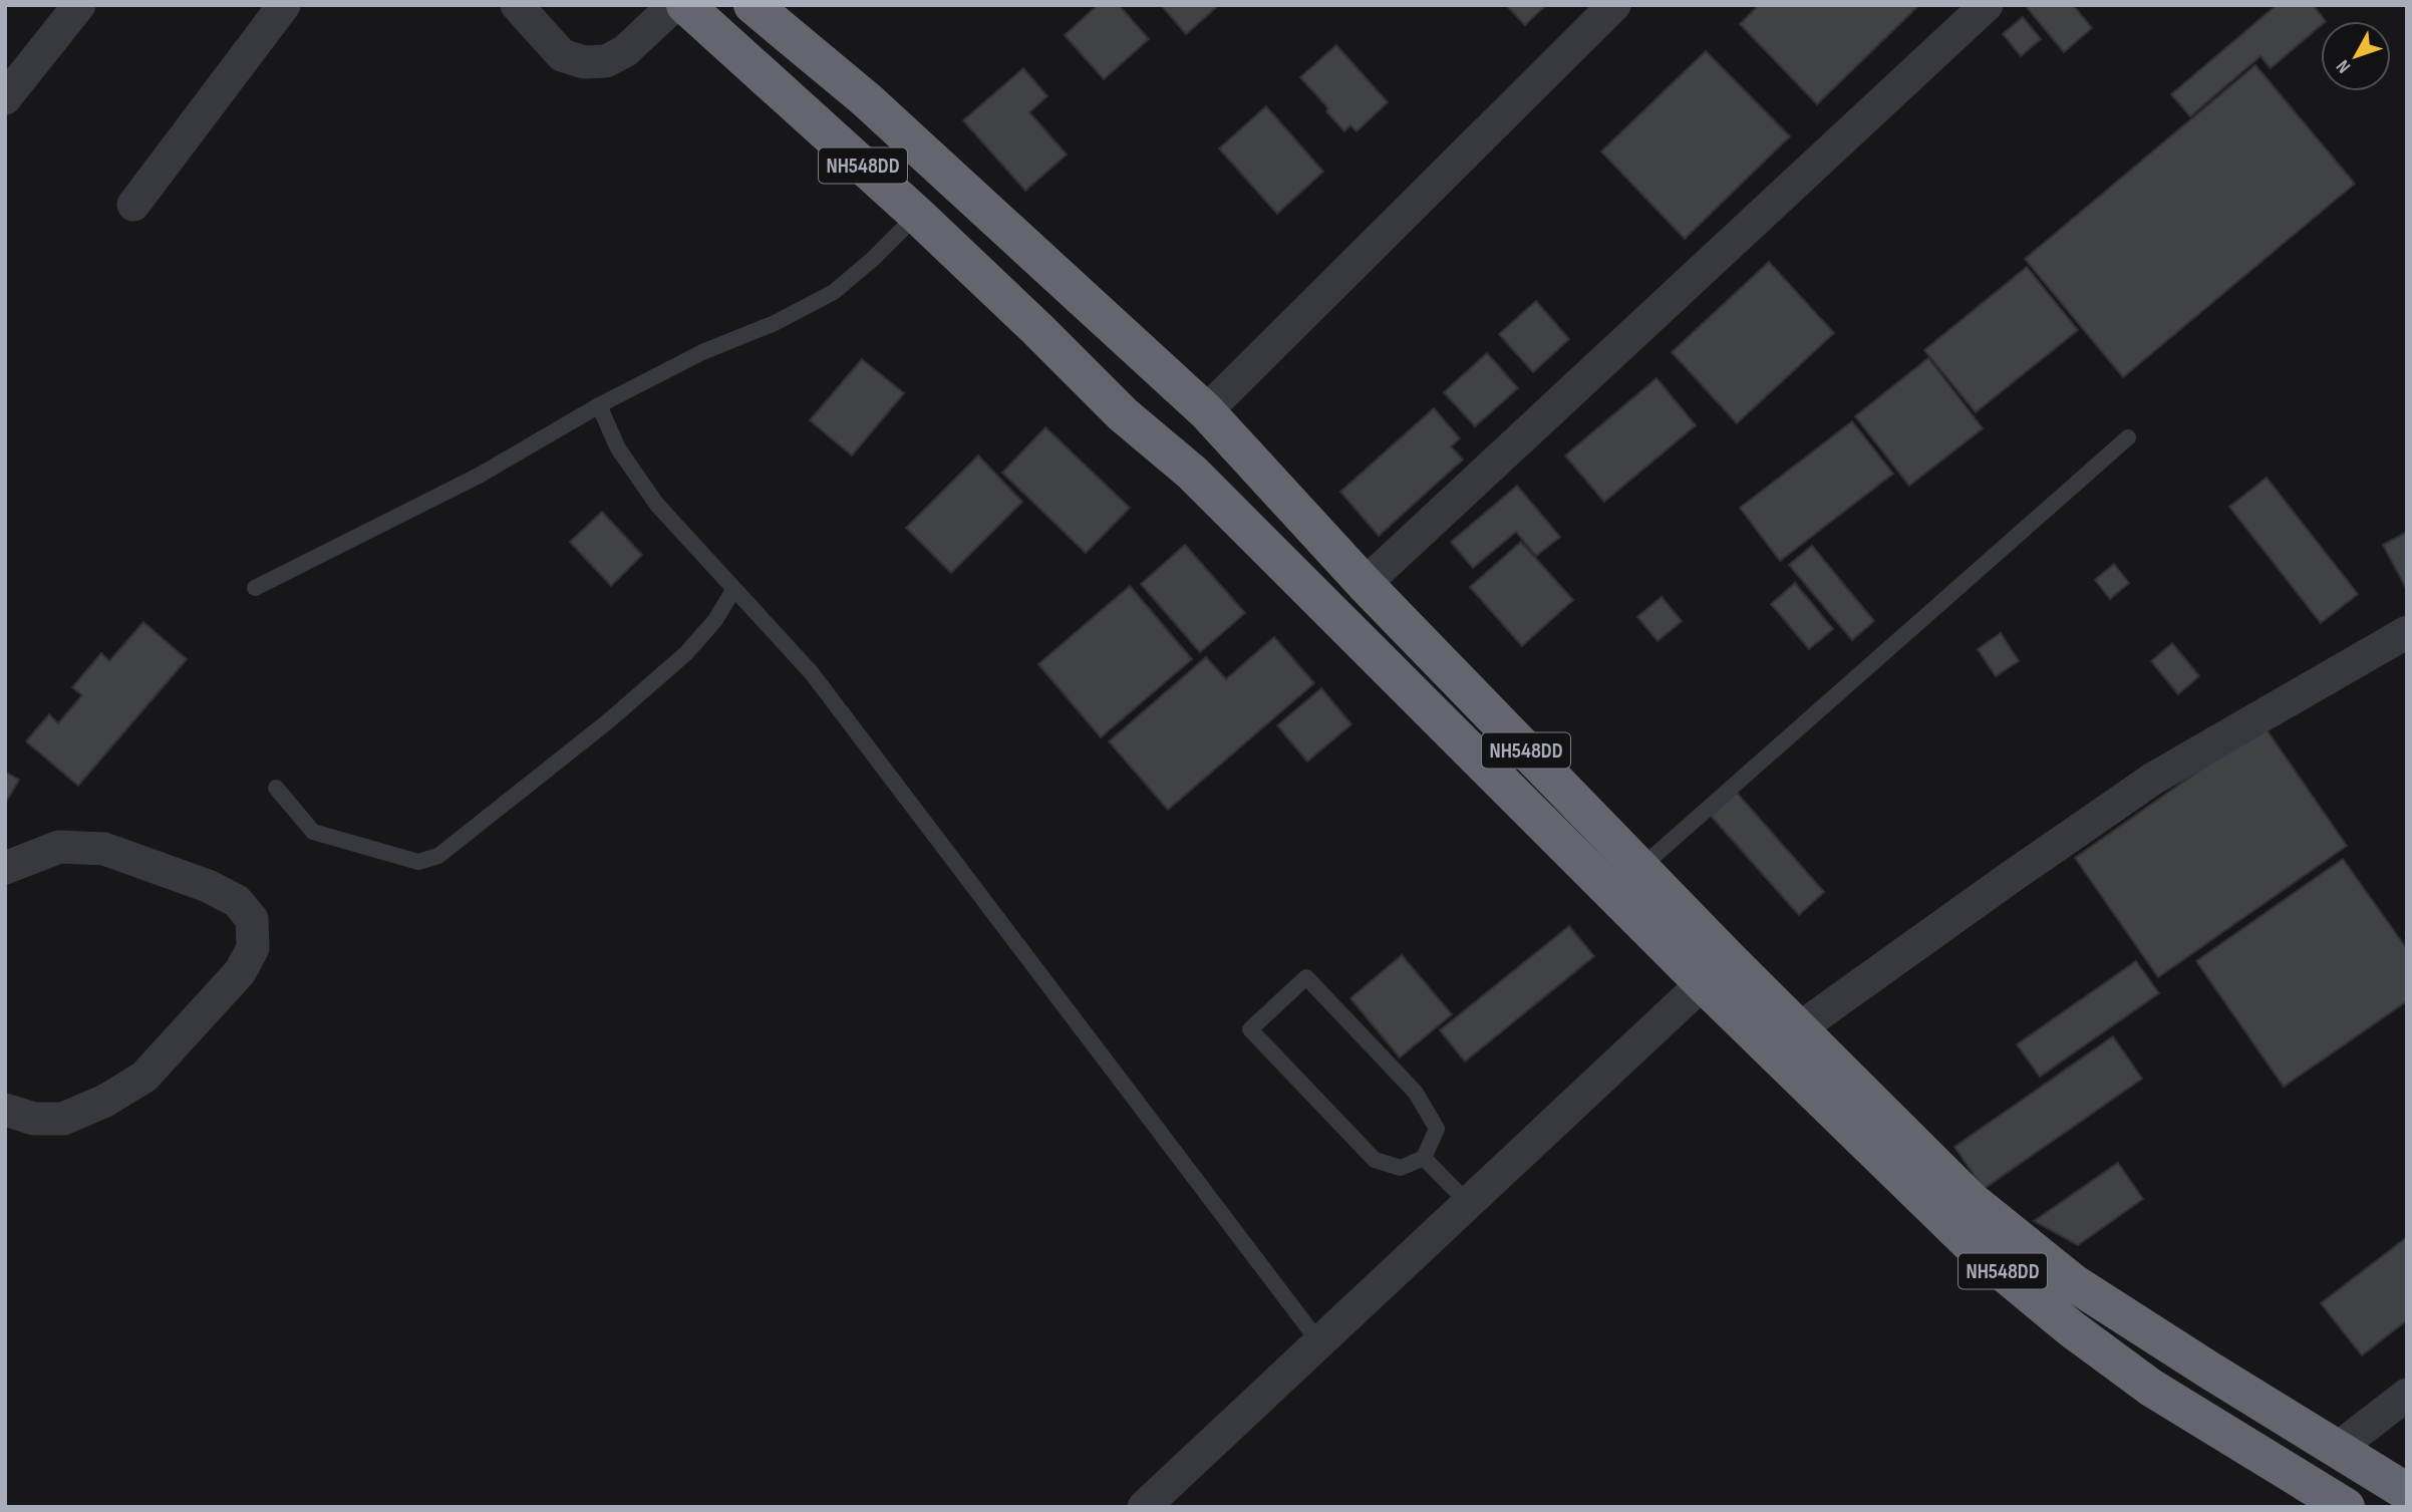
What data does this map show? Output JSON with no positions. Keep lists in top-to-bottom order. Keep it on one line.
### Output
{"streets":{"highway":["NH548DD"]},"north":"bottom left"}
